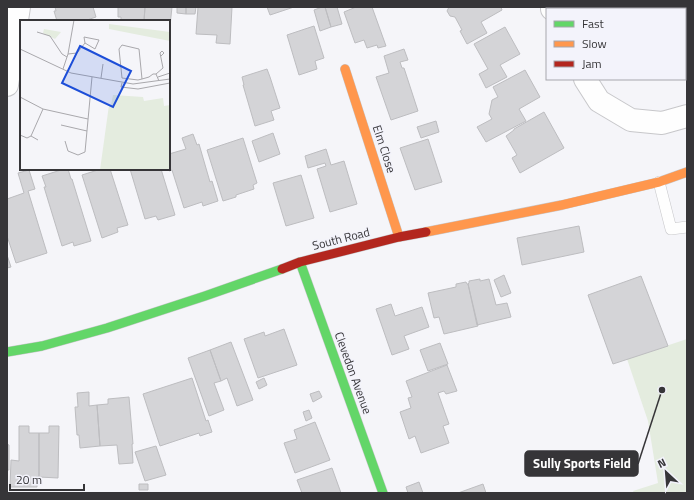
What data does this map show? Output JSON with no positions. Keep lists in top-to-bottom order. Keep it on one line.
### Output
{"streets":{"main road":["Elm Close","South Road","Clevedon Avenue"]},"crossings":[["Elm Close","South Road"],["South Road","Clevedon Avenue"]],"places":["Sully Sports Field"],"legend":["Fast","Slow","Jam"],"scale_bar":"20 m","north":"top left"}
